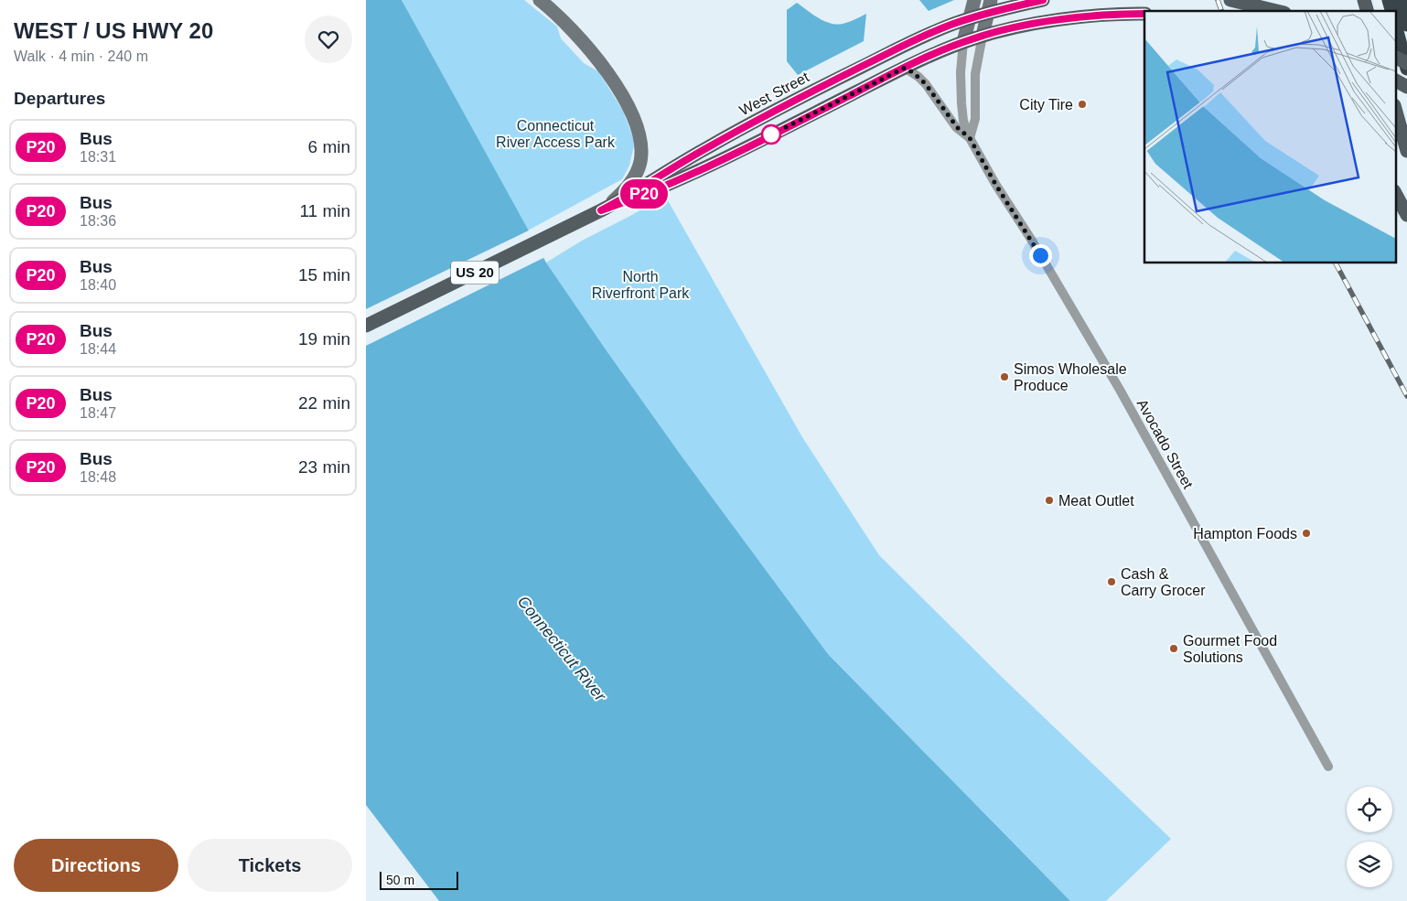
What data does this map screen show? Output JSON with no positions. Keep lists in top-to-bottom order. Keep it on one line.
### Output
{"streets":{"main road":["West Street","US 20"],"street":["Avocado Street"]},"crossings":[["West Street","US 20"],["West Street","Avocado Street"],["US 20","Avocado Street"]],"water":["Connecticut River"],"parks":["Connecticut River Access Park","North Riverfront Park"],"places":["City Tire","Simos Wholesale Produce","Meat Outlet","Hampton Foods","Cash & Carry Grocer","Gourmet Food Solutions"],"lines":["bus line P20"],"scale_bar":"50 m","page":{"heading":[["WEST / US HWY 20","Walk · 4 min · 240 m"],"Departures"],"on_map":"P20","list":[{"mark":"P20","name":"Bus","note":"18:31","value":"6 min"},{"mark":"P20","name":"Bus","note":"18:36","value":"11 min"},{"mark":"P20","name":"Bus","note":"18:40","value":"15 min"},{"mark":"P20","name":"Bus","note":"18:44","value":"19 min"},{"mark":"P20","name":"Bus","note":"18:47","value":"22 min"},{"mark":"P20","name":"Bus","note":"18:48","value":"23 min"}],"buttons":["Directions","Tickets"],"scale":"50 m"}}
